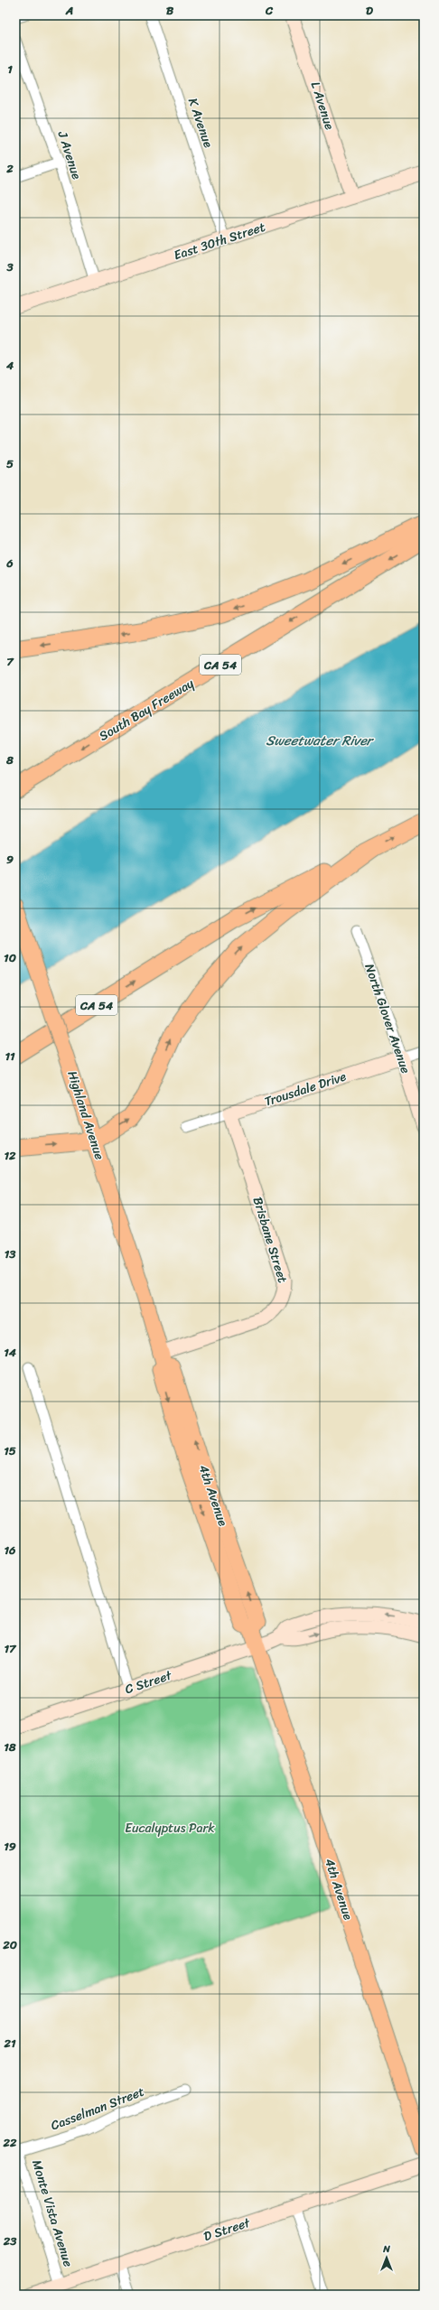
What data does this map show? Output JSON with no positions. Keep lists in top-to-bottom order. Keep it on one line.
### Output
{"streets":{"highway":["CA 54","South Bay Freeway"],"main road":["Highland Avenue","4th Avenue"],"street":["L Avenue","K Avenue","J Avenue","East 30th Street","North Glover Avenue","Trousdale Drive","Brisbane Street","C Street","Casselman Street","Monte Vista Avenue","D Street"]},"crossings":[["L Avenue","East 30th Street"],["K Avenue","East 30th Street"],["J Avenue","East 30th Street"],["North Glover Avenue","Trousdale Drive"],["Trousdale Drive","Brisbane Street"],["Highland Avenue","4th Avenue"],["Brisbane Street","4th Avenue"],["4th Avenue","C Street"],["Casselman Street","Monte Vista Avenue"],["Monte Vista Avenue","D Street"]],"water":["Sweetwater River"],"parks":["Eucalyptus Park"],"north":"top","grid":{"columns":["A","B","C","D"],"rows":["1","2","3","4","5","6","7","8","9","10","11","12","13","14","15","16","17","18","19","20","21","22","23"]}}
